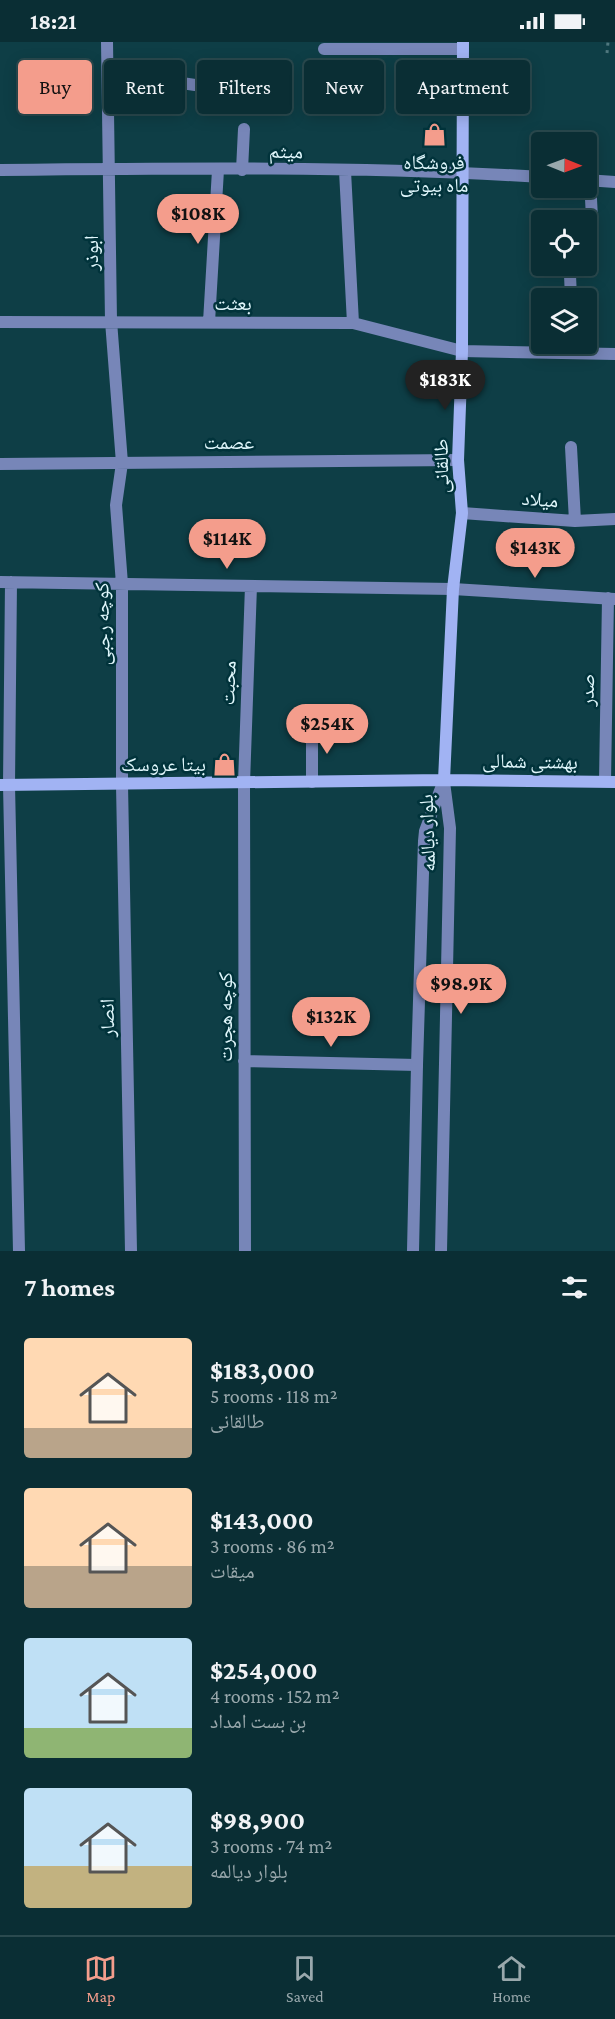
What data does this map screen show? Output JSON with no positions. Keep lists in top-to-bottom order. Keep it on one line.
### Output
{"streets":{"main road":["طالقانی","بهشتی شمالی"],"street":["میثم","ابوذر","بعثت","عصمت","میلاد","کوچه رجبی","محبت","صدر","بلوار دیالمه","کوچه هجرت","انصار"]},"crossings":[["میثم","ابوذر"],["میثم","طالقانی"],["ابوذر","بعثت"],["ابوذر","عصمت"],["ابوذر","کوچه رجبی"],["بعثت","طالقانی"],["عصمت","طالقانی"],["عصمت","کوچه رجبی"],["طالقانی","میلاد"],["طالقانی","بهشتی شمالی"],["طالقانی","بلوار دیالمه"],["کوچه رجبی","بهشتی شمالی"],["کوچه رجبی","انصار"],["محبت","بهشتی شمالی"],["محبت","کوچه هجرت"],["صدر","بهشتی شمالی"],["بهشتی شمالی","بلوار دیالمه"],["بهشتی شمالی","کوچه هجرت"],["بهشتی شمالی","انصار"]],"places":{"shop":["فروشگاه ماه بیوتی","بیتا عروسک"]},"north":"right","page":{"status":"18:21","chip":["Buy","Rent","Filters","New","Apartment"],"price":["$108K","$183K","$114K","$143K","$254K","$98.9K","$132K"],"heading":"7 homes","list":[{"name":"$183,000","note":"5 rooms · 118 m² · طالقانی"},{"name":"$143,000","note":"3 rooms · 86 m² · میقات"},{"name":"$254,000","note":"4 rooms · 152 m² · بن بست امداد"},{"name":"$98,900","note":"3 rooms · 74 m² · بلوار دیالمه"}],"tabs":["Map","Saved","Home"]}}
